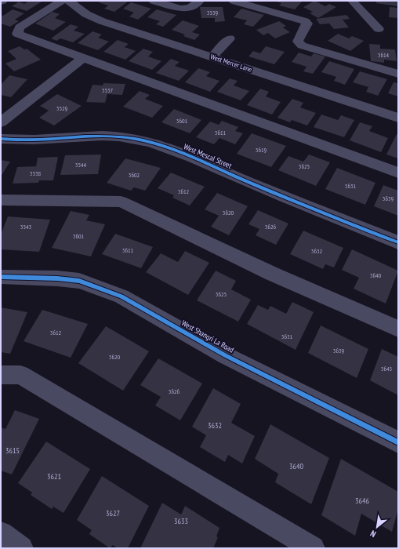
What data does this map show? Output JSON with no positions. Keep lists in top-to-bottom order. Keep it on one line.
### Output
{"streets":{"street":["West Mercer Lane","West Mescal Street","West Shangri La Road"]},"house_numbers":["3539","3614","3537","3529","3601","3611","3619","3544","3625","3538","3602","3631","3612","3639","3620","3543","3626","3601","3611","3632","3640","3625","3612","3631","3639","3620","3645","3626","3632","3615","3640","3621","3646","3627","3633"],"north":"bottom left"}
